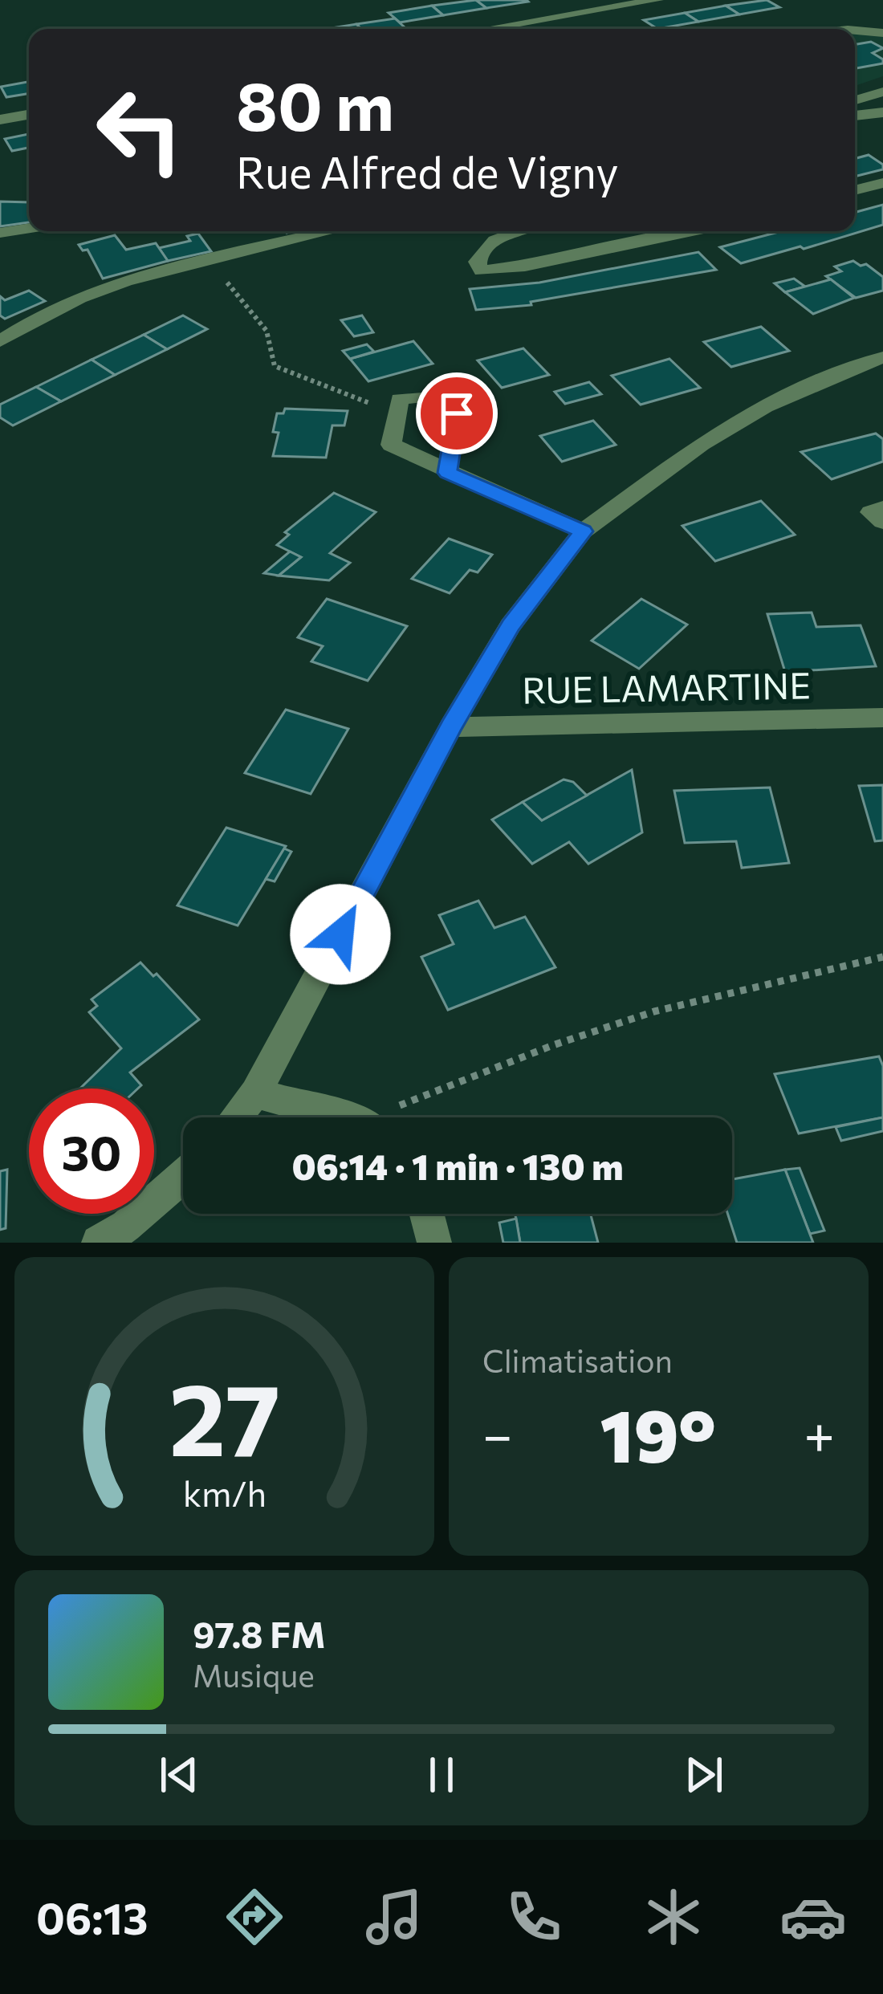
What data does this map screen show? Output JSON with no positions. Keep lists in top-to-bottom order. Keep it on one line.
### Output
{"streets":{"street":["RUE LAMARTINE"]},"page":{"turn":["80 m","Rue Alfred de Vigny"],"limit":"30","trip":"06:14 · 1 min · 130 m","tile":"Climatisation","heat":["−","19°","+"],"song":["97.8 FM","Musique"],"tabs":"06:13","gauge":["27","km/h"]}}
